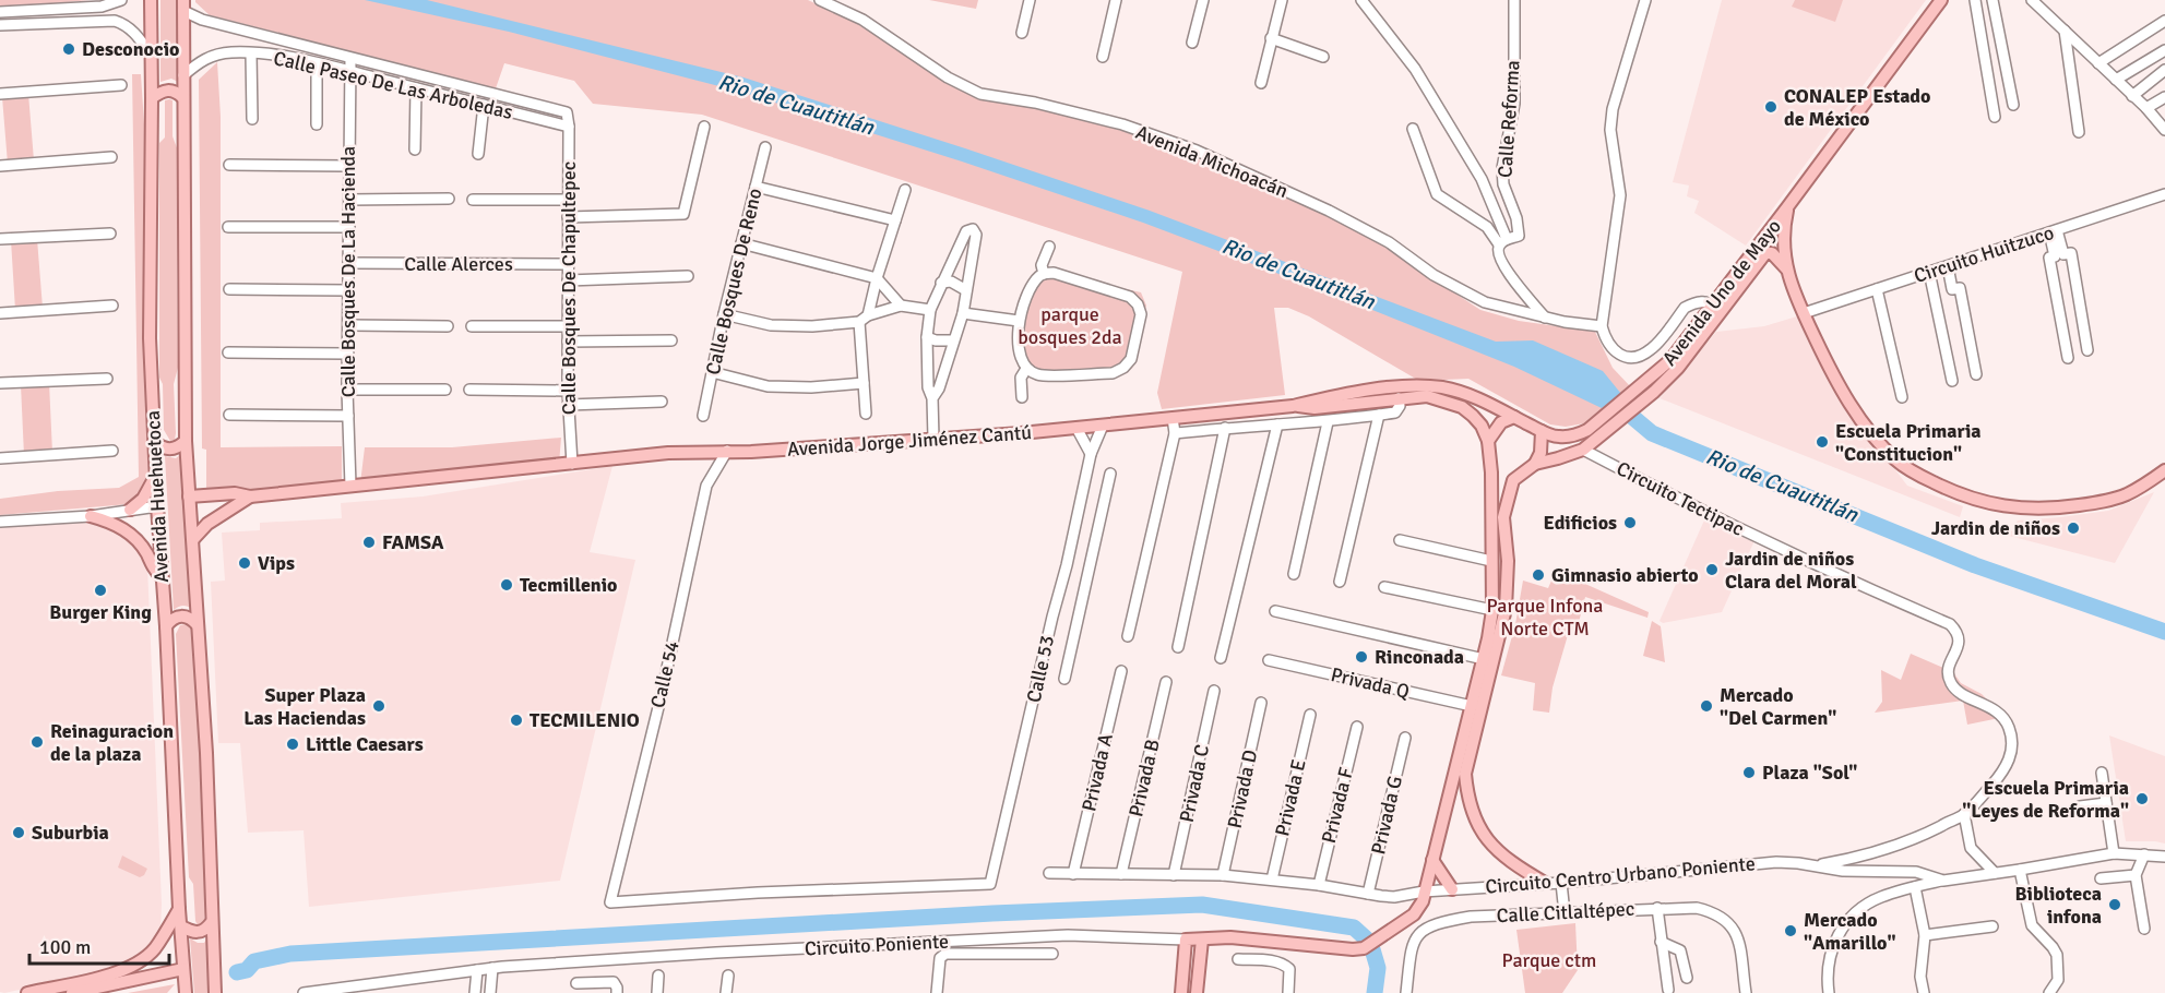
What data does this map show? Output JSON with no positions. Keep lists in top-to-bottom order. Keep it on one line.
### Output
{"streets":{"main road":["Avenida Uno de Mayo","Avenida Jorge Jiménez Cantú","Avenida Huehuetoca","Circuito Poniente"],"street":["Calle Paseo De Las Arboledas","Calle Reforma","Avenida Michoacán","Circuito Huitzuco","Calle Alerces","Calle Bosques De La Hacienda","Calle Bosques De Reno","Calle Bosques De Chapultepec","Circuito Tectipac","Calle 53","Calle 54","Privada Q","Privada A","Privada B","Privada C","Privada D","Privada E","Privada F","Privada G","Circuito Centro Urbano Poniente","Calle Citlaltépec"]},"crossings":[["Calle Paseo De Las Arboledas","Calle Bosques De La Hacienda"],["Calle Paseo De Las Arboledas","Calle Bosques De Chapultepec"],["Calle Paseo De Las Arboledas","Avenida Huehuetoca"],["Circuito Huitzuco","Avenida Uno de Mayo"],["Calle Alerces","Calle Bosques De La Hacienda"],["Calle Alerces","Calle Bosques De Chapultepec"],["Calle Bosques De La Hacienda","Avenida Jorge Jiménez Cantú"],["Calle Bosques De Chapultepec","Avenida Jorge Jiménez Cantú"],["Avenida Jorge Jiménez Cantú","Avenida Huehuetoca"],["Avenida Jorge Jiménez Cantú","Calle 53"],["Avenida Jorge Jiménez Cantú","Calle 54"],["Avenida Jorge Jiménez Cantú","Circuito Poniente"],["Calle 53","Calle 54"],["Privada Q","Circuito Poniente"],["Privada A","Circuito Centro Urbano Poniente"],["Privada B","Circuito Centro Urbano Poniente"],["Privada C","Circuito Centro Urbano Poniente"],["Privada D","Circuito Centro Urbano Poniente"],["Privada E","Circuito Centro Urbano Poniente"],["Privada F","Circuito Centro Urbano Poniente"],["Privada G","Circuito Centro Urbano Poniente"],["Circuito Centro Urbano Poniente","Circuito Poniente"]],"water":["Rio de Cuautitlán"],"parks":["parque bosques 2da","Parque Infona Norte CTM","Parque ctm"],"places":["Desconocio","CONALEP Estado de México","Escuela Primaria \"Constitucion\"","Edificios","Jardin de niños","FAMSA","Vips","Jardin de niños Clara del Moral","Gimnasio abierto","Tecmillenio","Burger King","Rinconada","Super Plaza Las Haciendas","Mercado \"Del Carmen\"","TECMILENIO","Reinaguracion de la plaza","Little Caesars","Plaza \"Sol\"","Escuela Primaria \"Leyes de Reforma\"","Suburbia","Biblioteca infona","Mercado \"Amarillo\""],"scale_bar":"100 m"}
